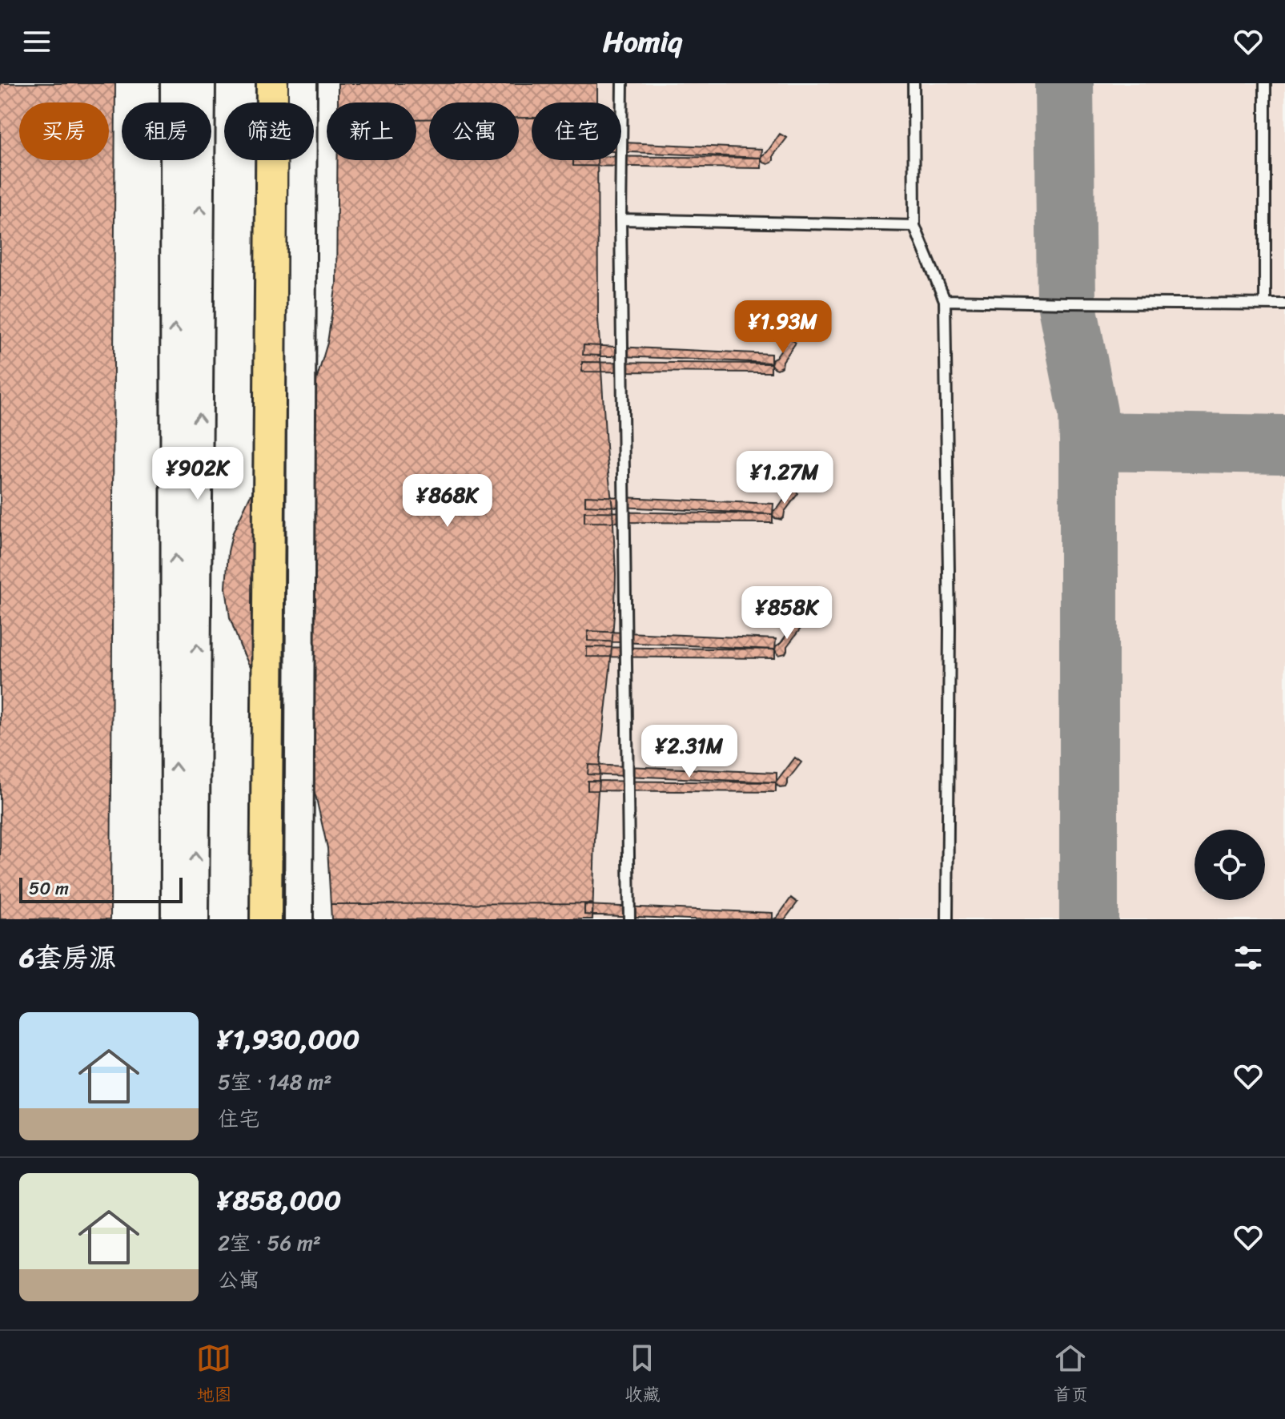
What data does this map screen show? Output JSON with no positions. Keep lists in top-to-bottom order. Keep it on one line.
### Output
{"scale_bar":"50 m","page":{"header":"Homiq","chip":["买房","租房","筛选","新上","公寓","住宅"],"price":["¥1.93M","¥902K","¥1.27M","¥868K","¥858K","¥2.31M"],"scale":"50 m","heading":"6套房源","list":[{"name":"¥1,930,000","note":"5室 · 148 m² · 住宅"},{"name":"¥858,000","note":"2室 · 56 m² · 公寓"}],"tabs":["地图","收藏","首页"]}}
